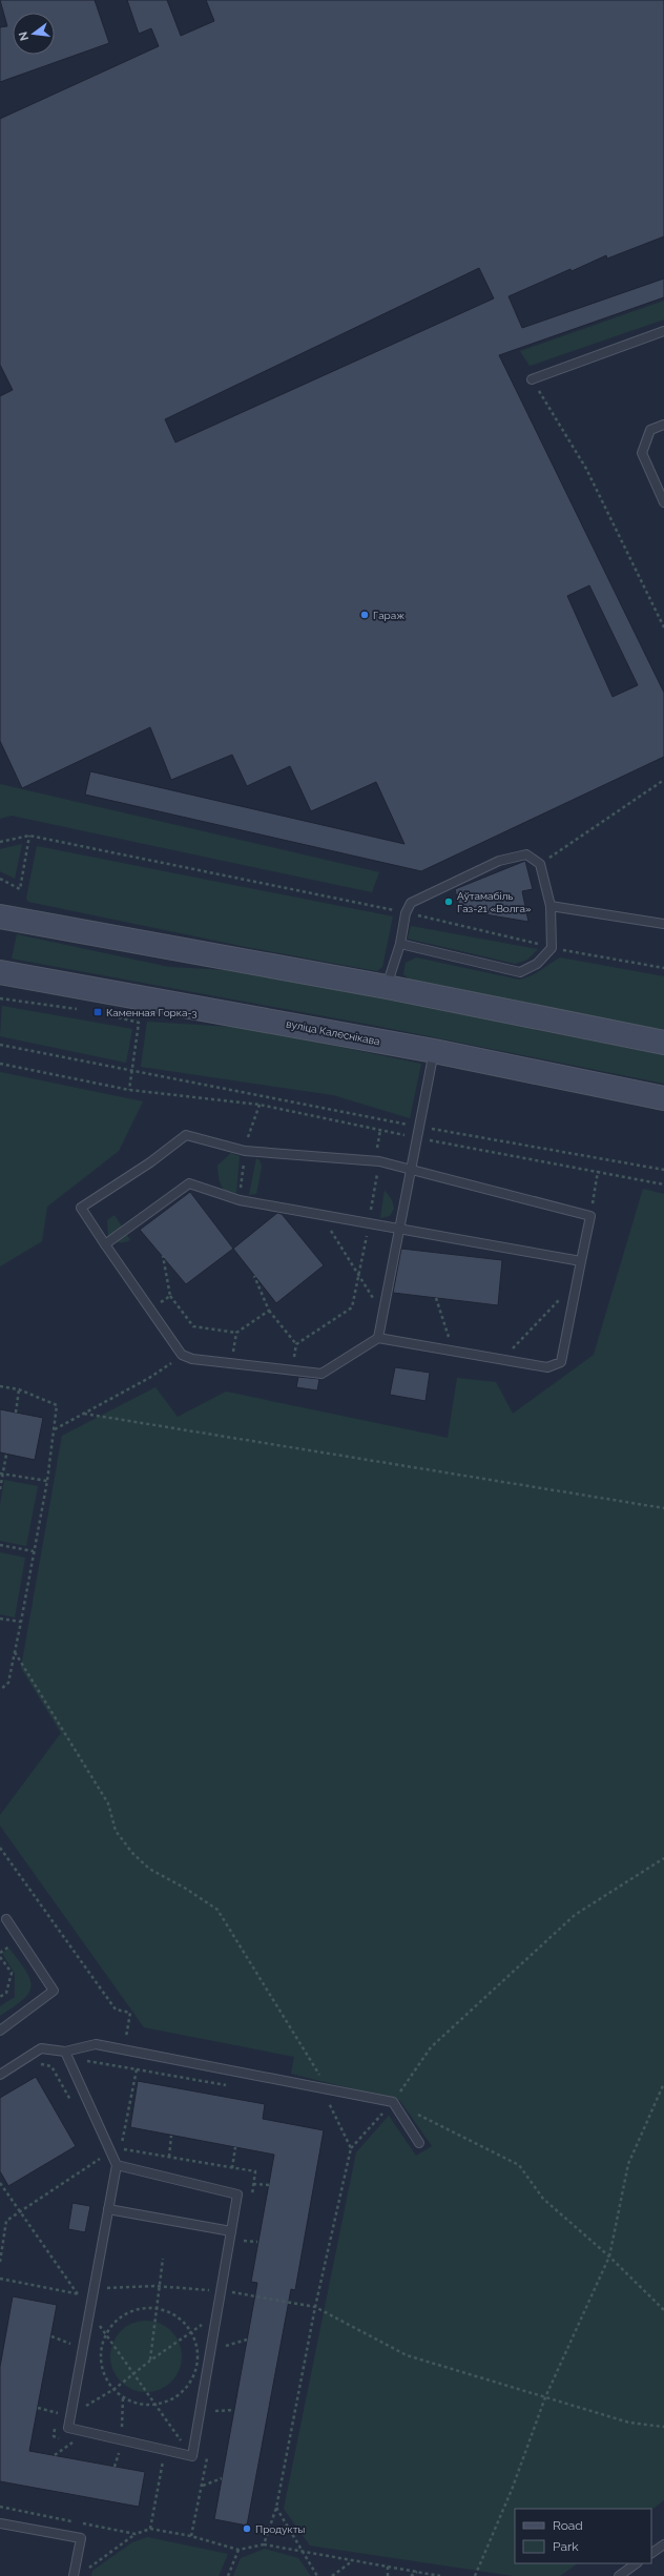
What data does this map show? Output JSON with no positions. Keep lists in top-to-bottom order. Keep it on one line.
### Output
{"streets":{"main road":["вуліца Калеснікава"]},"places":{"other":["Гараж","Аўтамабіль Газ-21 «Волга»","Продукты"],"transit":["Каменная Горка-3"]},"legend":["Road","Park"],"north":"left"}
